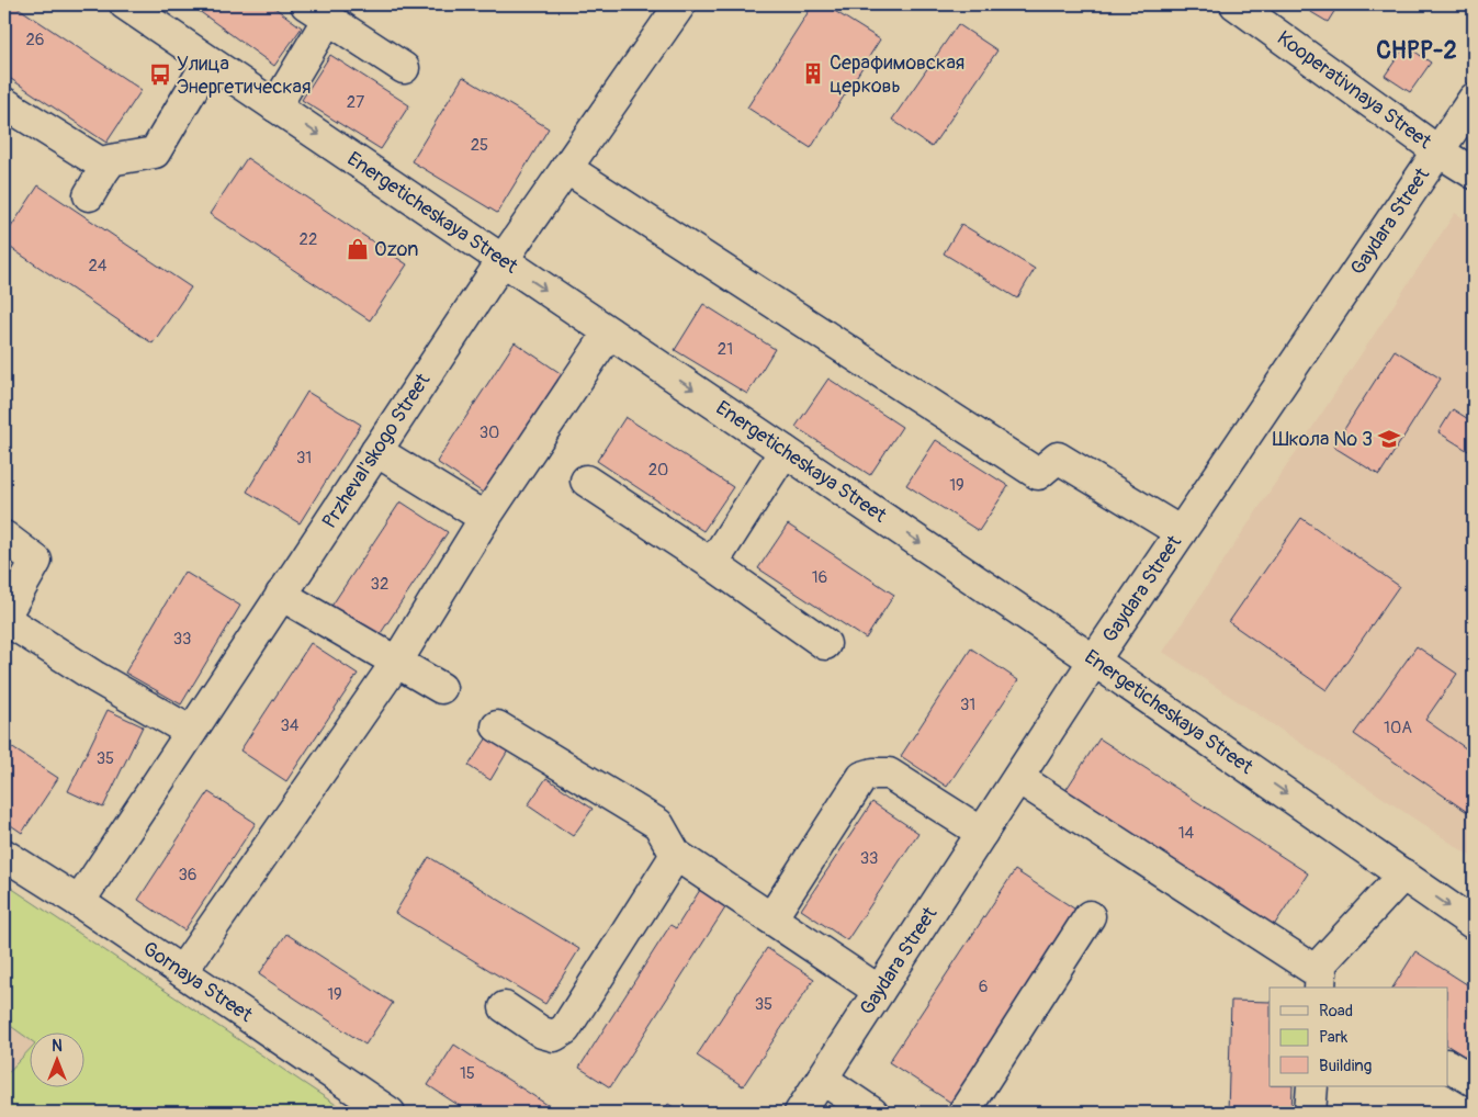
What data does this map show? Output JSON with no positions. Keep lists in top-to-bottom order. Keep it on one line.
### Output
{"streets":{"street":["Kooperativnaya Street","Energeticheskaya Street","Gaydara Street","Przheval'skogo Street","Gornaya Street"]},"crossings":[["Kooperativnaya Street","Gaydara Street"],["Energeticheskaya Street","Gaydara Street"],["Energeticheskaya Street","Przheval'skogo Street"],["Przheval'skogo Street","Gornaya Street"]],"districts":["CHPP-2"],"places":{"building":["Серафимовская церковь"],"bus stop":["Улица Энергетическая"],"shop":["Ozon"],"school or university":["Школа № 3"]},"house_numbers":["26","27","25","22","24","21","30","31","20","19","16","32","33","31","34","10А","35","14","33","36","6","19","35","15"],"legend":["Road","Park","Building"],"north":"top"}
